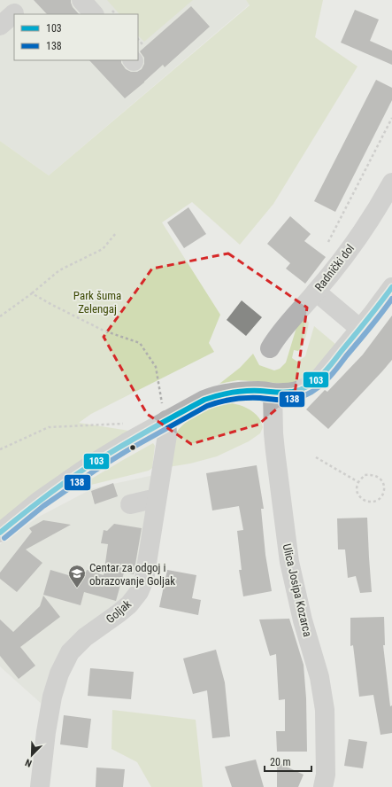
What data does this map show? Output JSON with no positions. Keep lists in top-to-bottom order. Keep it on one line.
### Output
{"streets":{"street":["Radnički dol","Ulica Josipa Kozarca","Goljak"]},"parks":["Park šuma Zelengaj"],"places":{"school or university":["Centar za odgoj i obrazovanje Goljak"]},"lines":["transit line 103","transit line 138"],"legend":["103","138"],"scale_bar":"20 m","north":"bottom left"}
